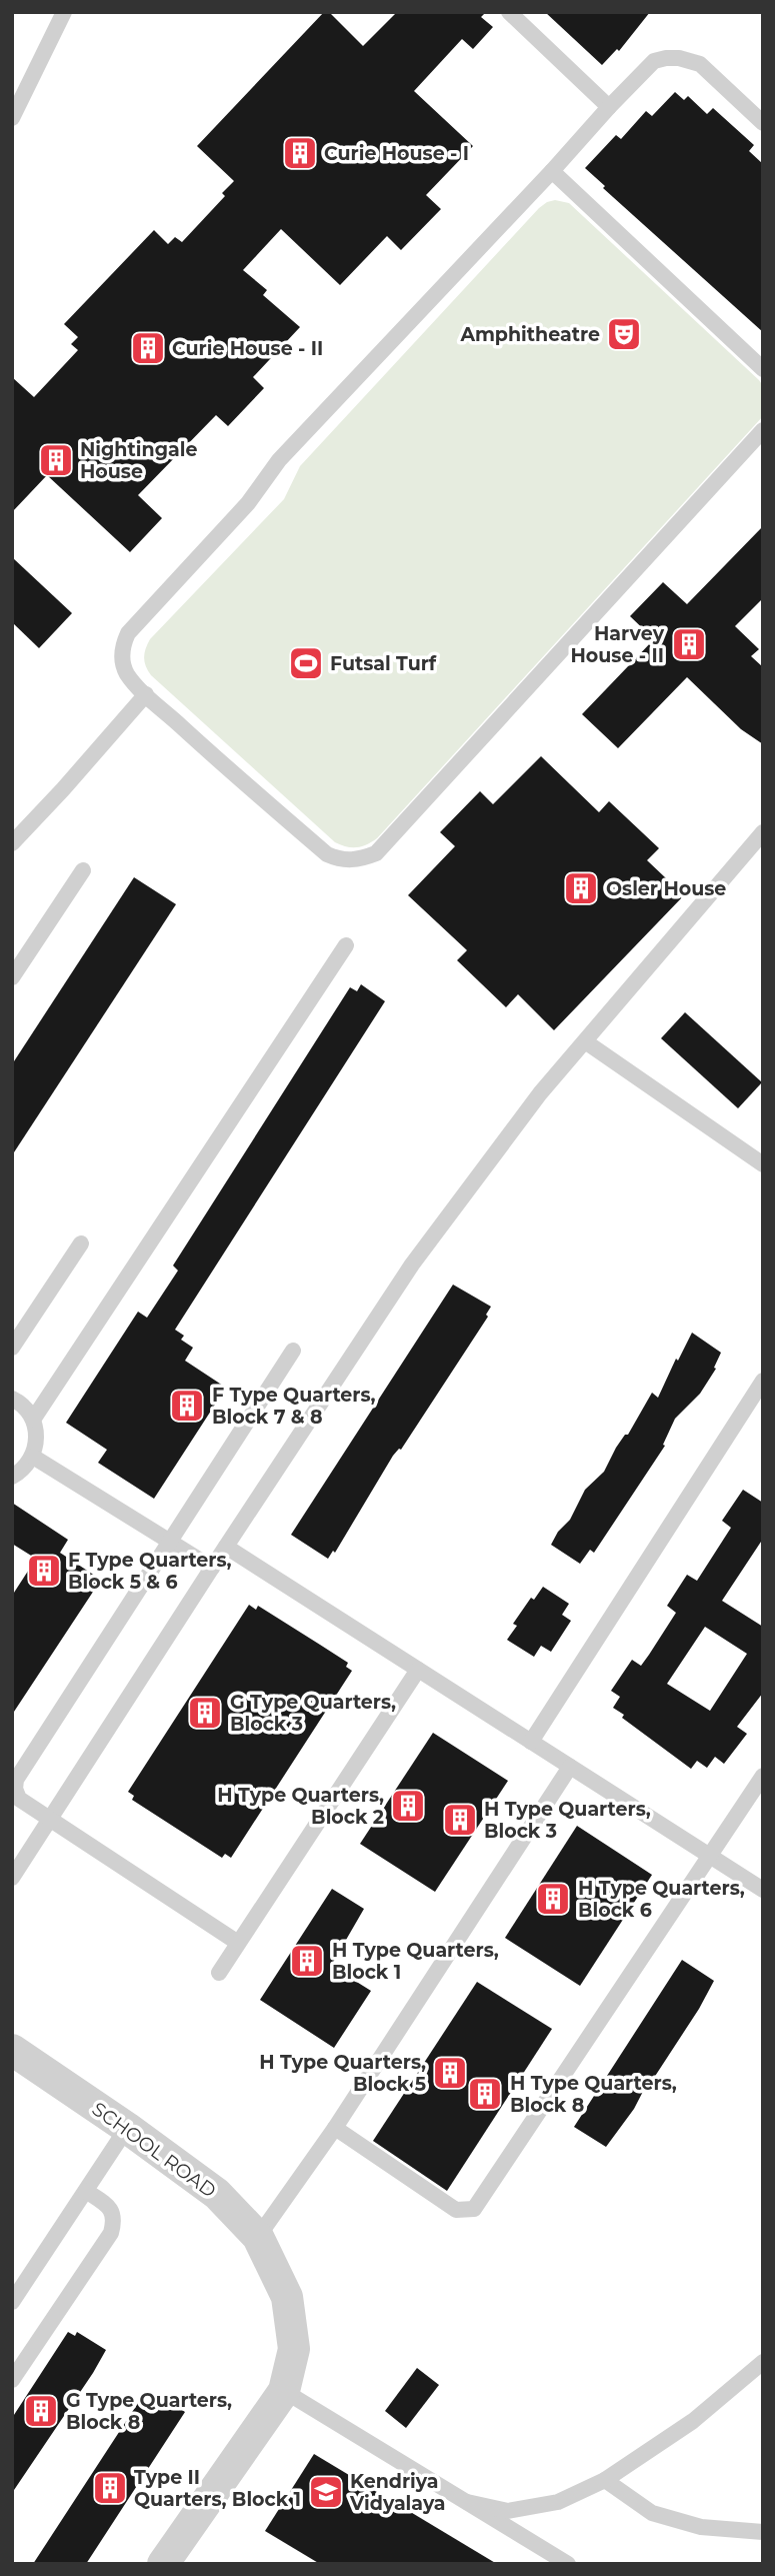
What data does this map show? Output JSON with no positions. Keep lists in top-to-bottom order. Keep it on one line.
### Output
{"streets":{"street":["SCHOOL ROAD"]},"places":{"building":["Curie House - I","Curie House - II","Nightingale House","Harvey House - II","Osler House","F Type Quarters, Block 7 & 8","F Type Quarters, Block 5 & 6","G Type Quarters, Block 3","H Type Quarters, Block 2","H Type Quarters, Block 3","H Type Quarters, Block 6","H Type Quarters, Block 1","H Type Quarters, Block 5","H Type Quarters, Block 8","G Type Quarters, Block 8","Type II Quarters, Block 1"],"theatre":["Amphitheatre"],"sports":["Futsal Turf"],"school or university":["Kendriya Vidyalaya"]}}
